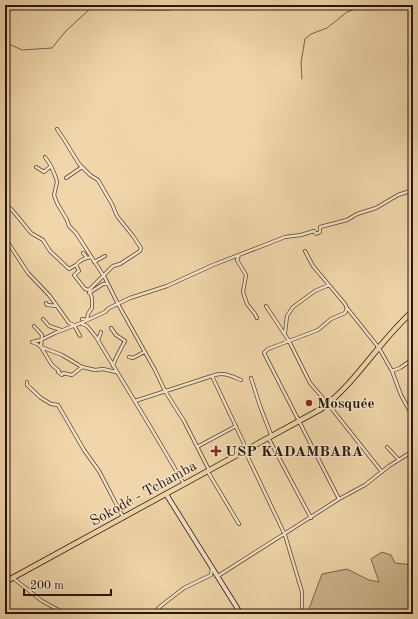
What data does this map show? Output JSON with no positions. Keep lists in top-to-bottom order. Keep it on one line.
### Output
{"streets":{"main road":["Sokodé - Tchamba"]},"places":{"other":["Mosquée"],"health":["USP KADAMBARA"]},"scale_bar":"200 m"}
